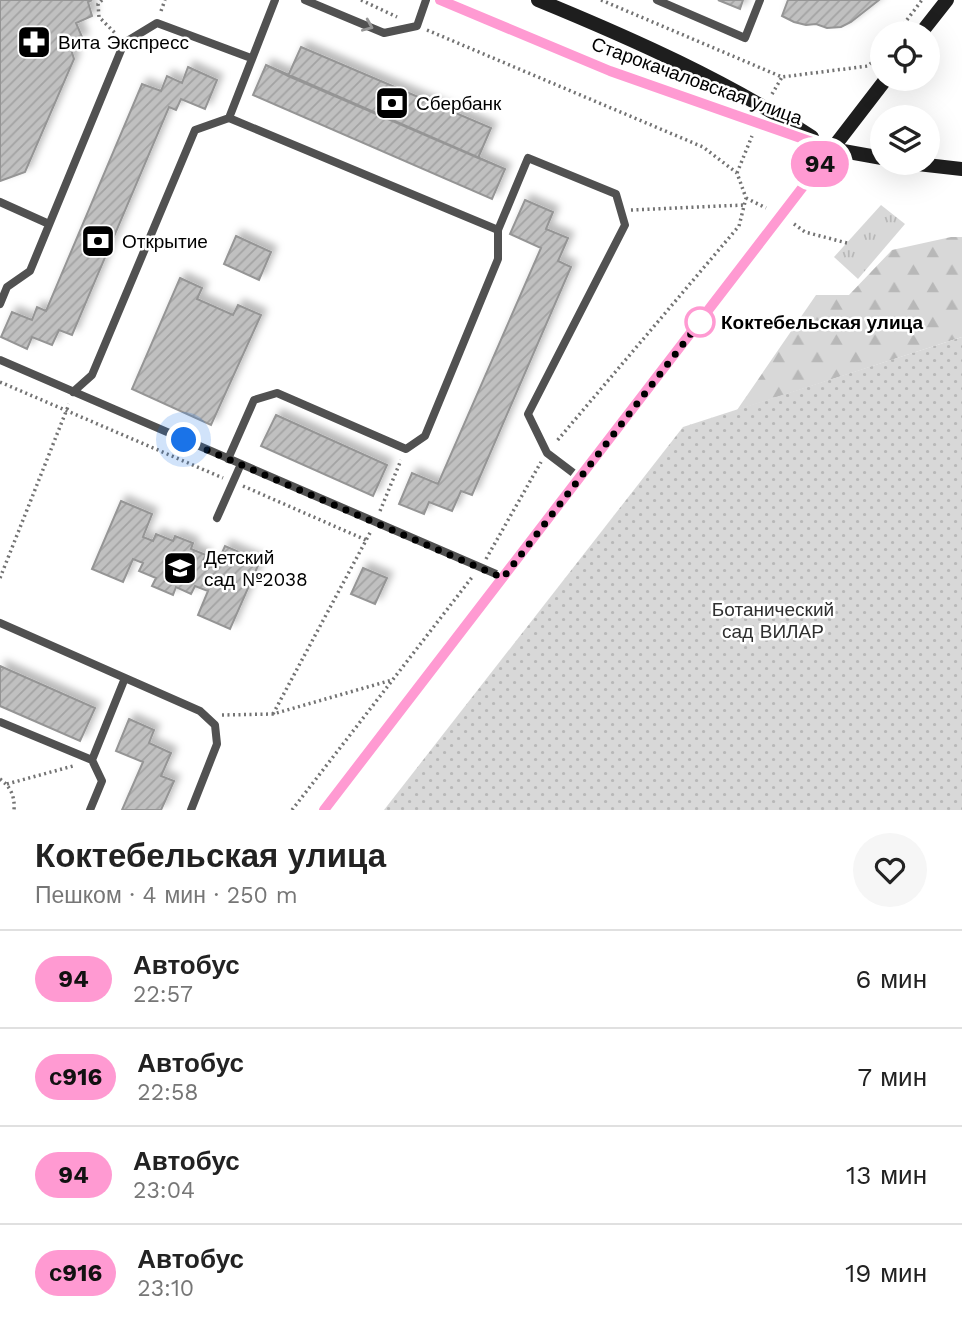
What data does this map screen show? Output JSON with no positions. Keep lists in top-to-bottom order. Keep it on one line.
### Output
{"streets":{"street":["Старокачаловская улица"]},"parks":["Ботанический сад ВИЛАР"],"places":{"pharmacy":["Вита Экспресс"],"bank":["Сбербанк","Открытие"],"other":["Коктебельская улица"],"school or university":["Детский сад №2038"]},"lines":["bus line 94"],"page":{"on_map":"94","heading":["Коктебельская улица","Пешком · 4 мин · 250 m"],"list":[{"mark":"94","name":"Автобус","note":"22:57","value":"6 мин"},{"mark":"с916","name":"Автобус","note":"22:58","value":"7 мин"},{"mark":"94","name":"Автобус","note":"23:04","value":"13 мин"},{"mark":"с916","name":"Автобус","note":"23:10","value":"19 мин"}]}}
